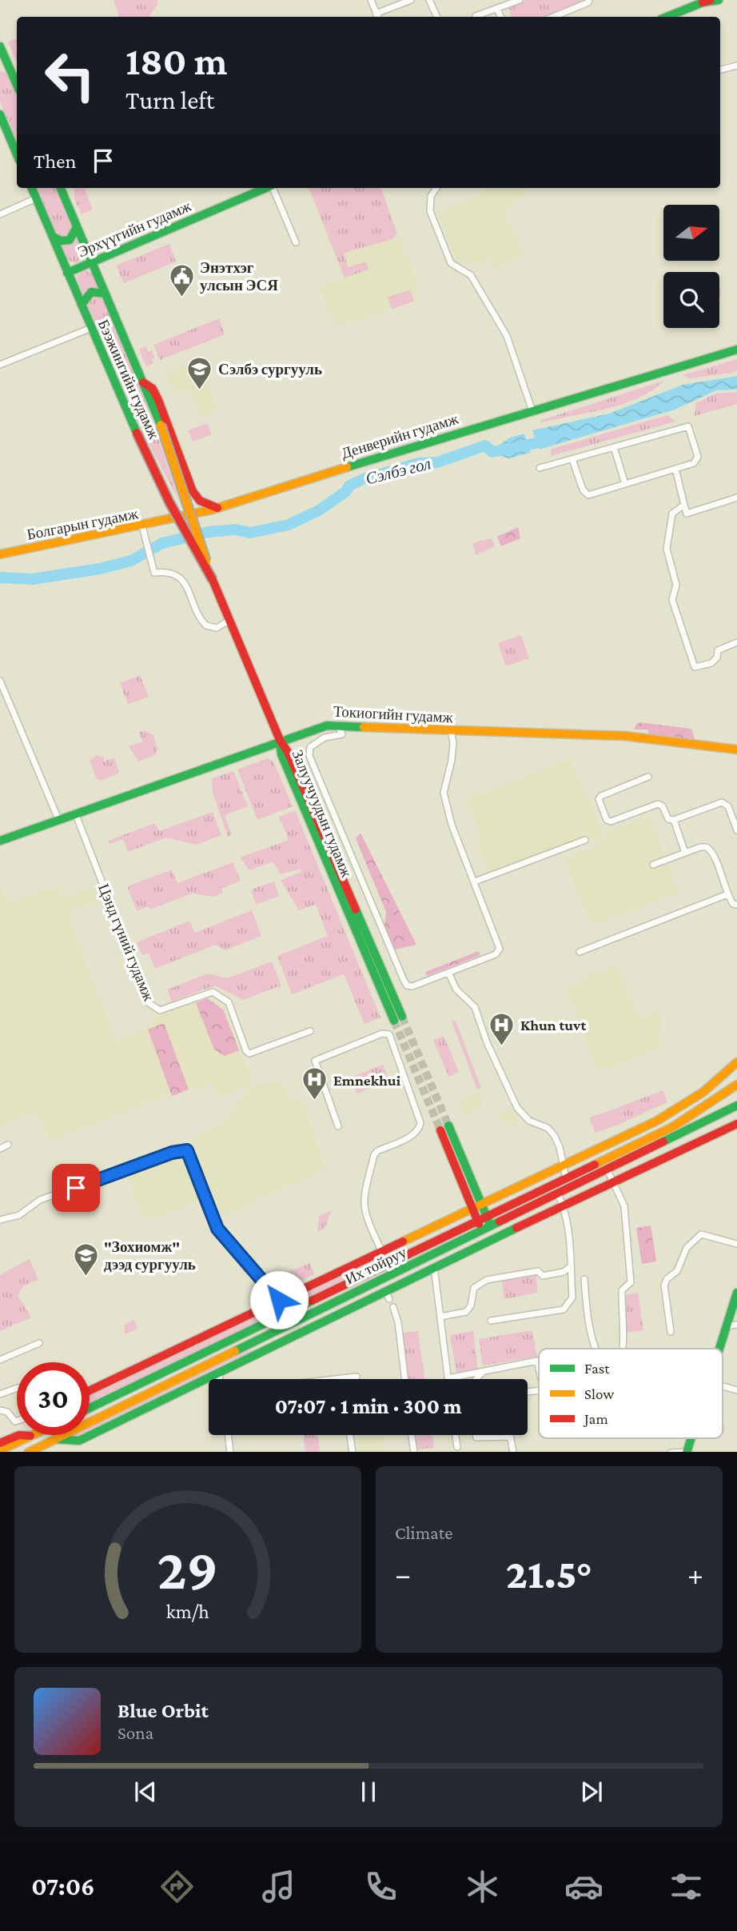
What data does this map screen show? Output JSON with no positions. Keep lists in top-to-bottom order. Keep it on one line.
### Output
{"streets":{"main road":["Эрхүүгийн гудамж","Бээжингийн гудамж","Денверийн гудамж","Болгарын гудамж","Токиогийн гудамж","Залуучуудын гудамж","Их тойруу"],"street":["Цэнд гүний гудамж"]},"crossings":[["Эрхүүгийн гудамж","Бээжингийн гудамж"],["Бээжингийн гудамж","Токиогийн гудамж"],["Бээжингийн гудамж","Залуучуудын гудамж"],["Денверийн гудамж","Болгарын гудамж"],["Токиогийн гудамж","Залуучуудын гудамж"],["Токиогийн гудамж","Цэнд гүний гудамж"]],"water":["Сэлбэ гол"],"places":{"public building":["Энэтхэг улсын ЭСЯ"],"school or university":["Сэлбэ сургууль","\"Зохиомж\" дээд сургууль"],"hospital":["Khun tuvt","Emnekhui"]},"legend":["Fast","Slow","Jam"],"north":"right","page":{"turn":["180 m","Turn left"],"then":"Then","limit":"30","trip":"07:07 · 1 min · 300 m","tile":"Climate","heat":["−","21.5°","+"],"song":["Blue Orbit","Sona"],"tabs":"07:06","gauge":["29","km/h"]}}
